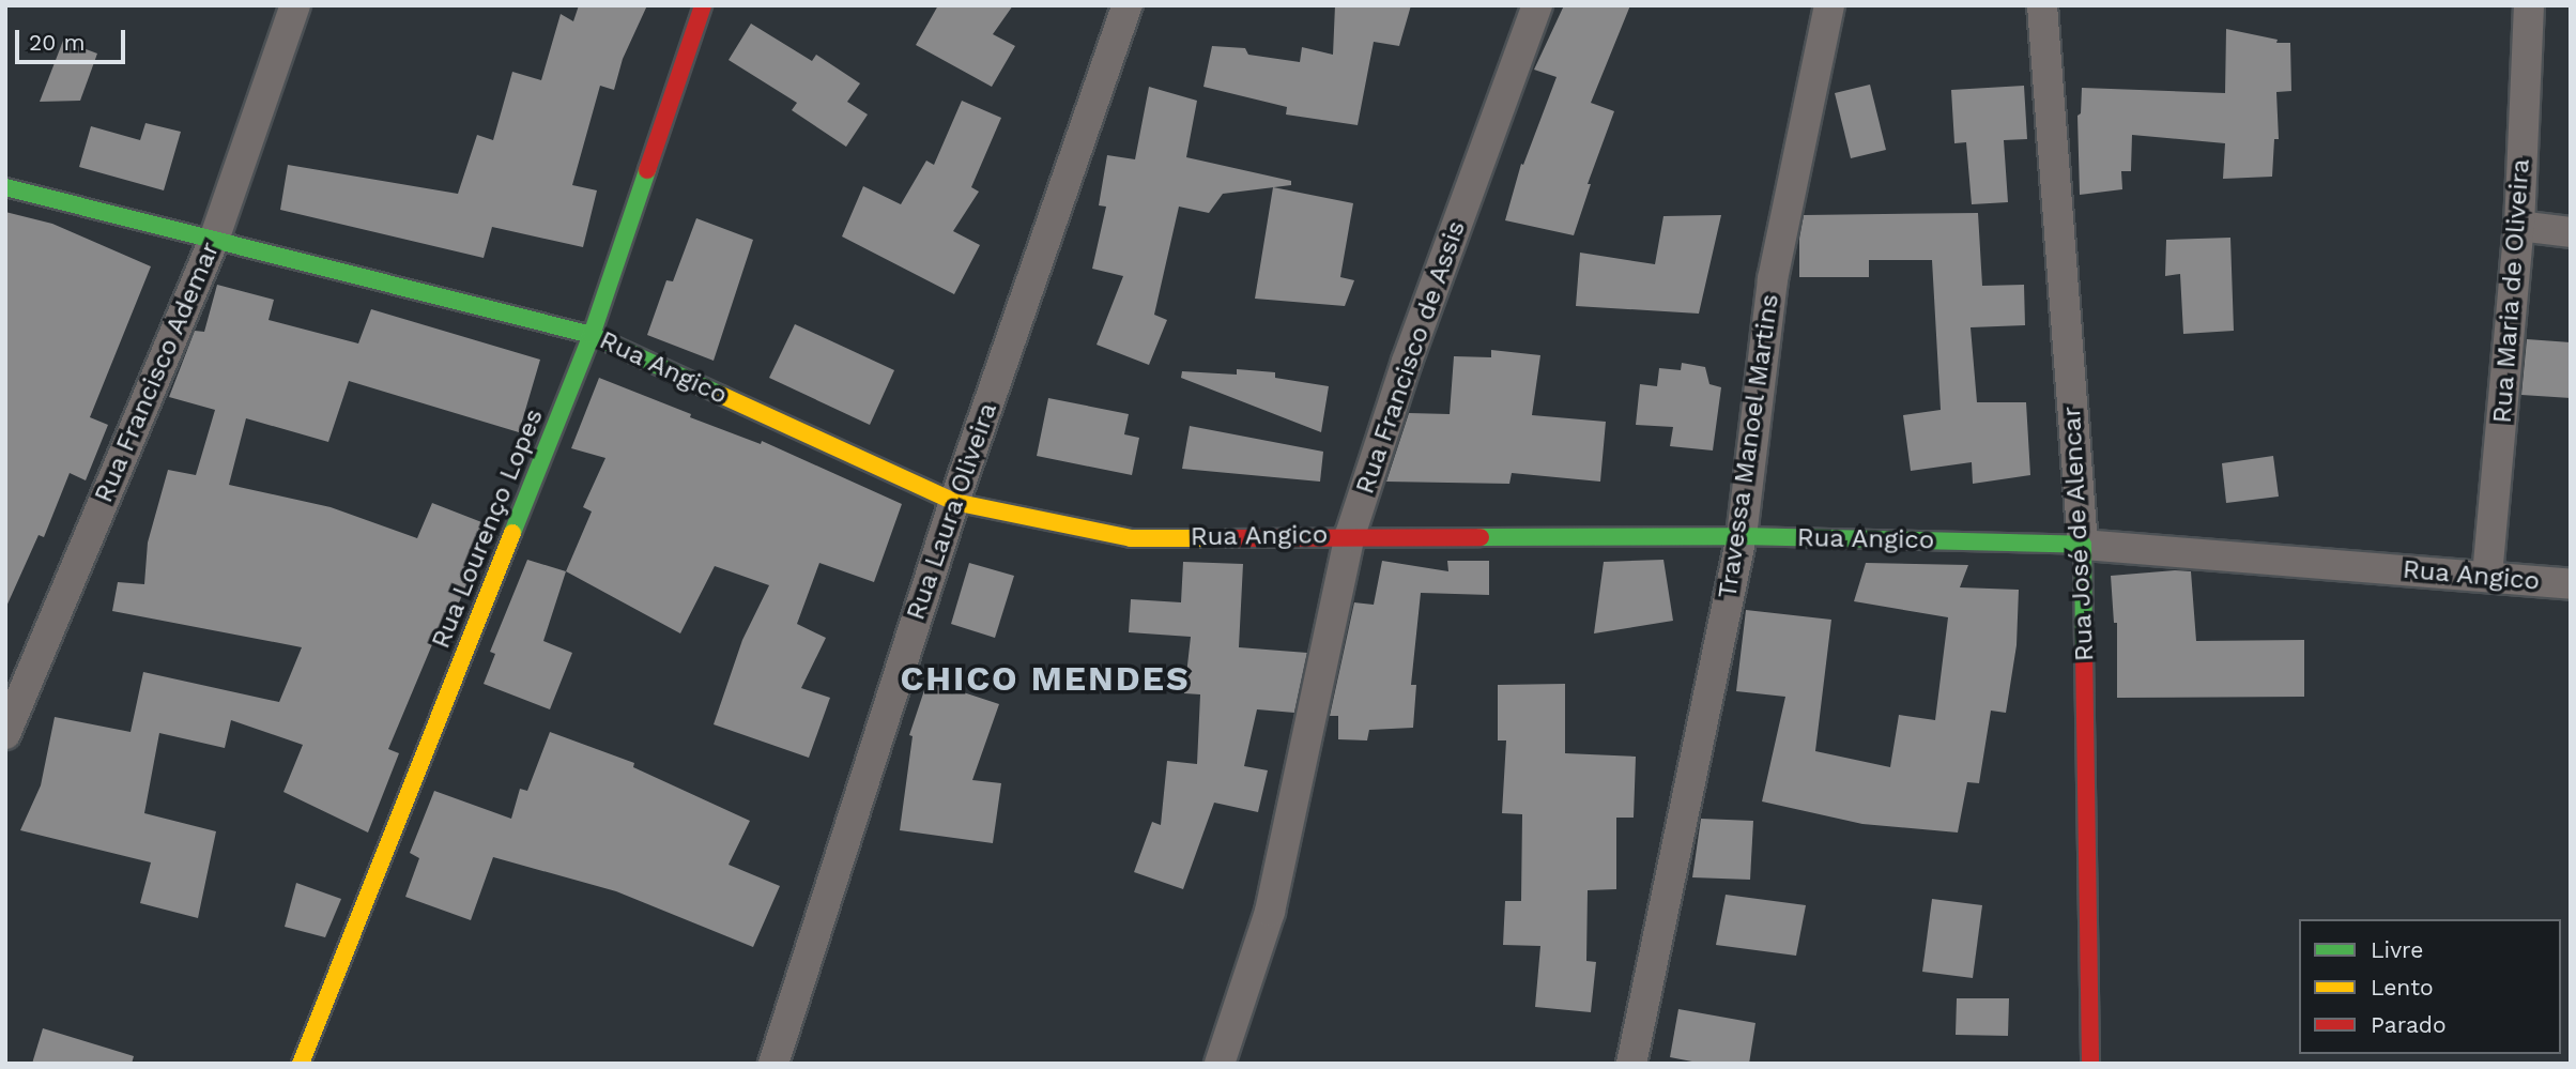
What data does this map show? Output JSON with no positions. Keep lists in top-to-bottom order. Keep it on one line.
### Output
{"streets":{"street":["Rua Maria de Oliveira","Rua Francisco de Assis","Rua Angico","Rua Francisco Ademar","Travessa Manoel Martins","Rua Laura Oliveira","Rua Lourenço Lopes","Rua José de Alencar"]},"crossings":[["Rua Maria de Oliveira","Rua Angico"],["Rua Francisco de Assis","Rua Angico"],["Rua Angico","Rua Francisco Ademar"],["Rua Angico","Travessa Manoel Martins"],["Rua Angico","Rua Laura Oliveira"],["Rua Angico","Rua Lourenço Lopes"],["Rua Angico","Rua José de Alencar"]],"districts":["CHICO MENDES"],"legend":["Livre","Lento","Parado"],"scale_bar":"20 m"}
